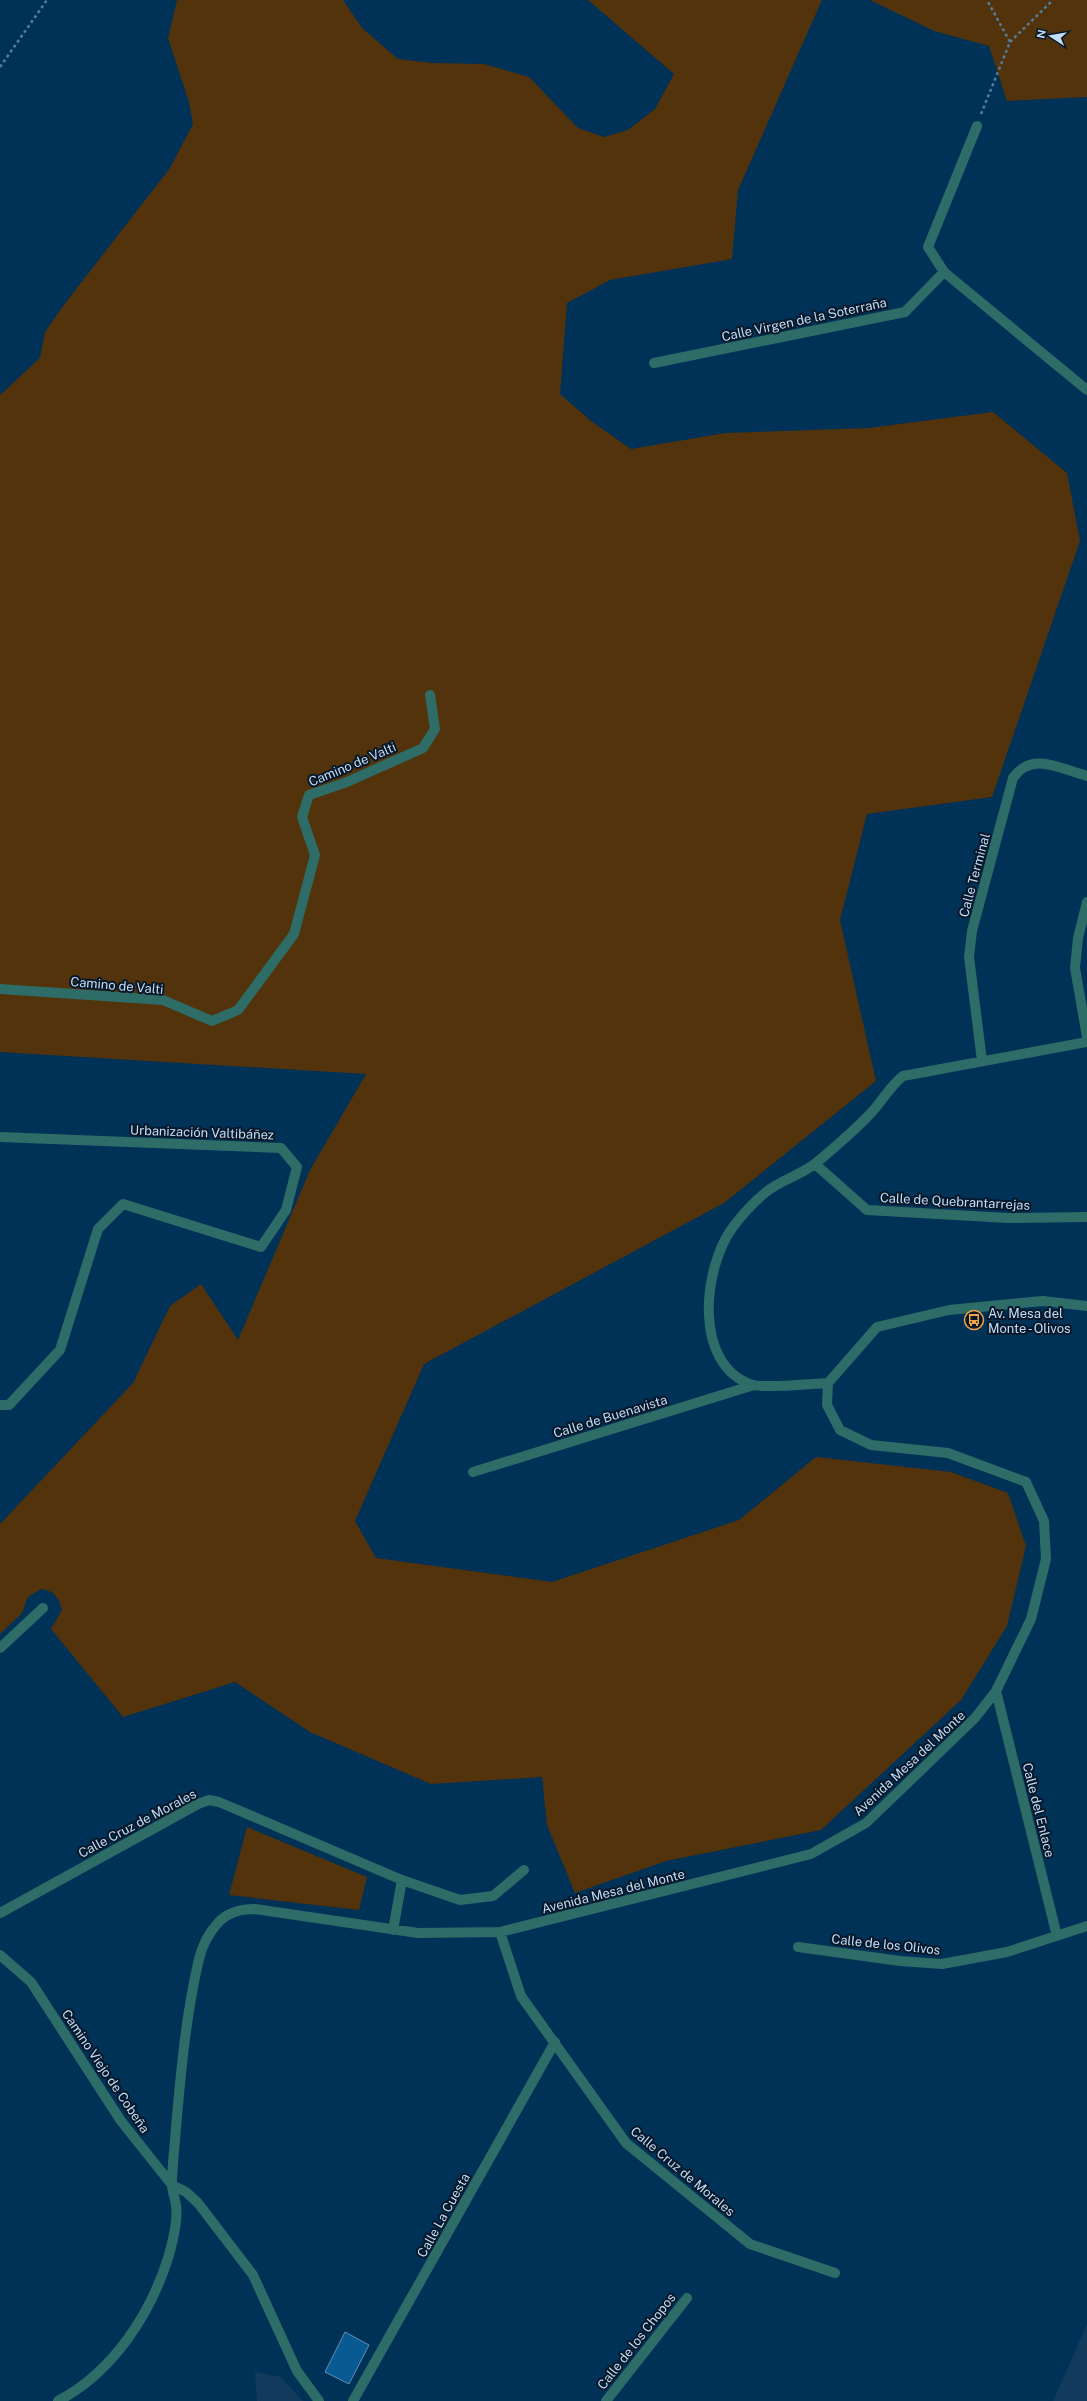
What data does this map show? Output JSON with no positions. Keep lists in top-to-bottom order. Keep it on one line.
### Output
{"streets":{"street":["Calle Virgen de la Soterraña","Camino de Valti","Calle Terminal","Urbanización Valtibáñez","Calle de Quebrantarrejas","Calle de Buenavista","Avenida Mesa del Monte","Calle del Enlace","Calle Cruz de Morales","Calle de los Olivos","Camino Viejo de Cobeña","Calle La Cuesta","Calle de los Chopos"]},"crossings":[["Avenida Mesa del Monte","Calle del Enlace"],["Avenida Mesa del Monte","Calle Cruz de Morales"],["Avenida Mesa del Monte","Camino Viejo de Cobeña"],["Calle del Enlace","Calle de los Olivos"],["Calle Cruz de Morales","Calle La Cuesta"]],"places":{"bus stop":["Av. Mesa del Monte - Olivos"]},"north":"left"}
